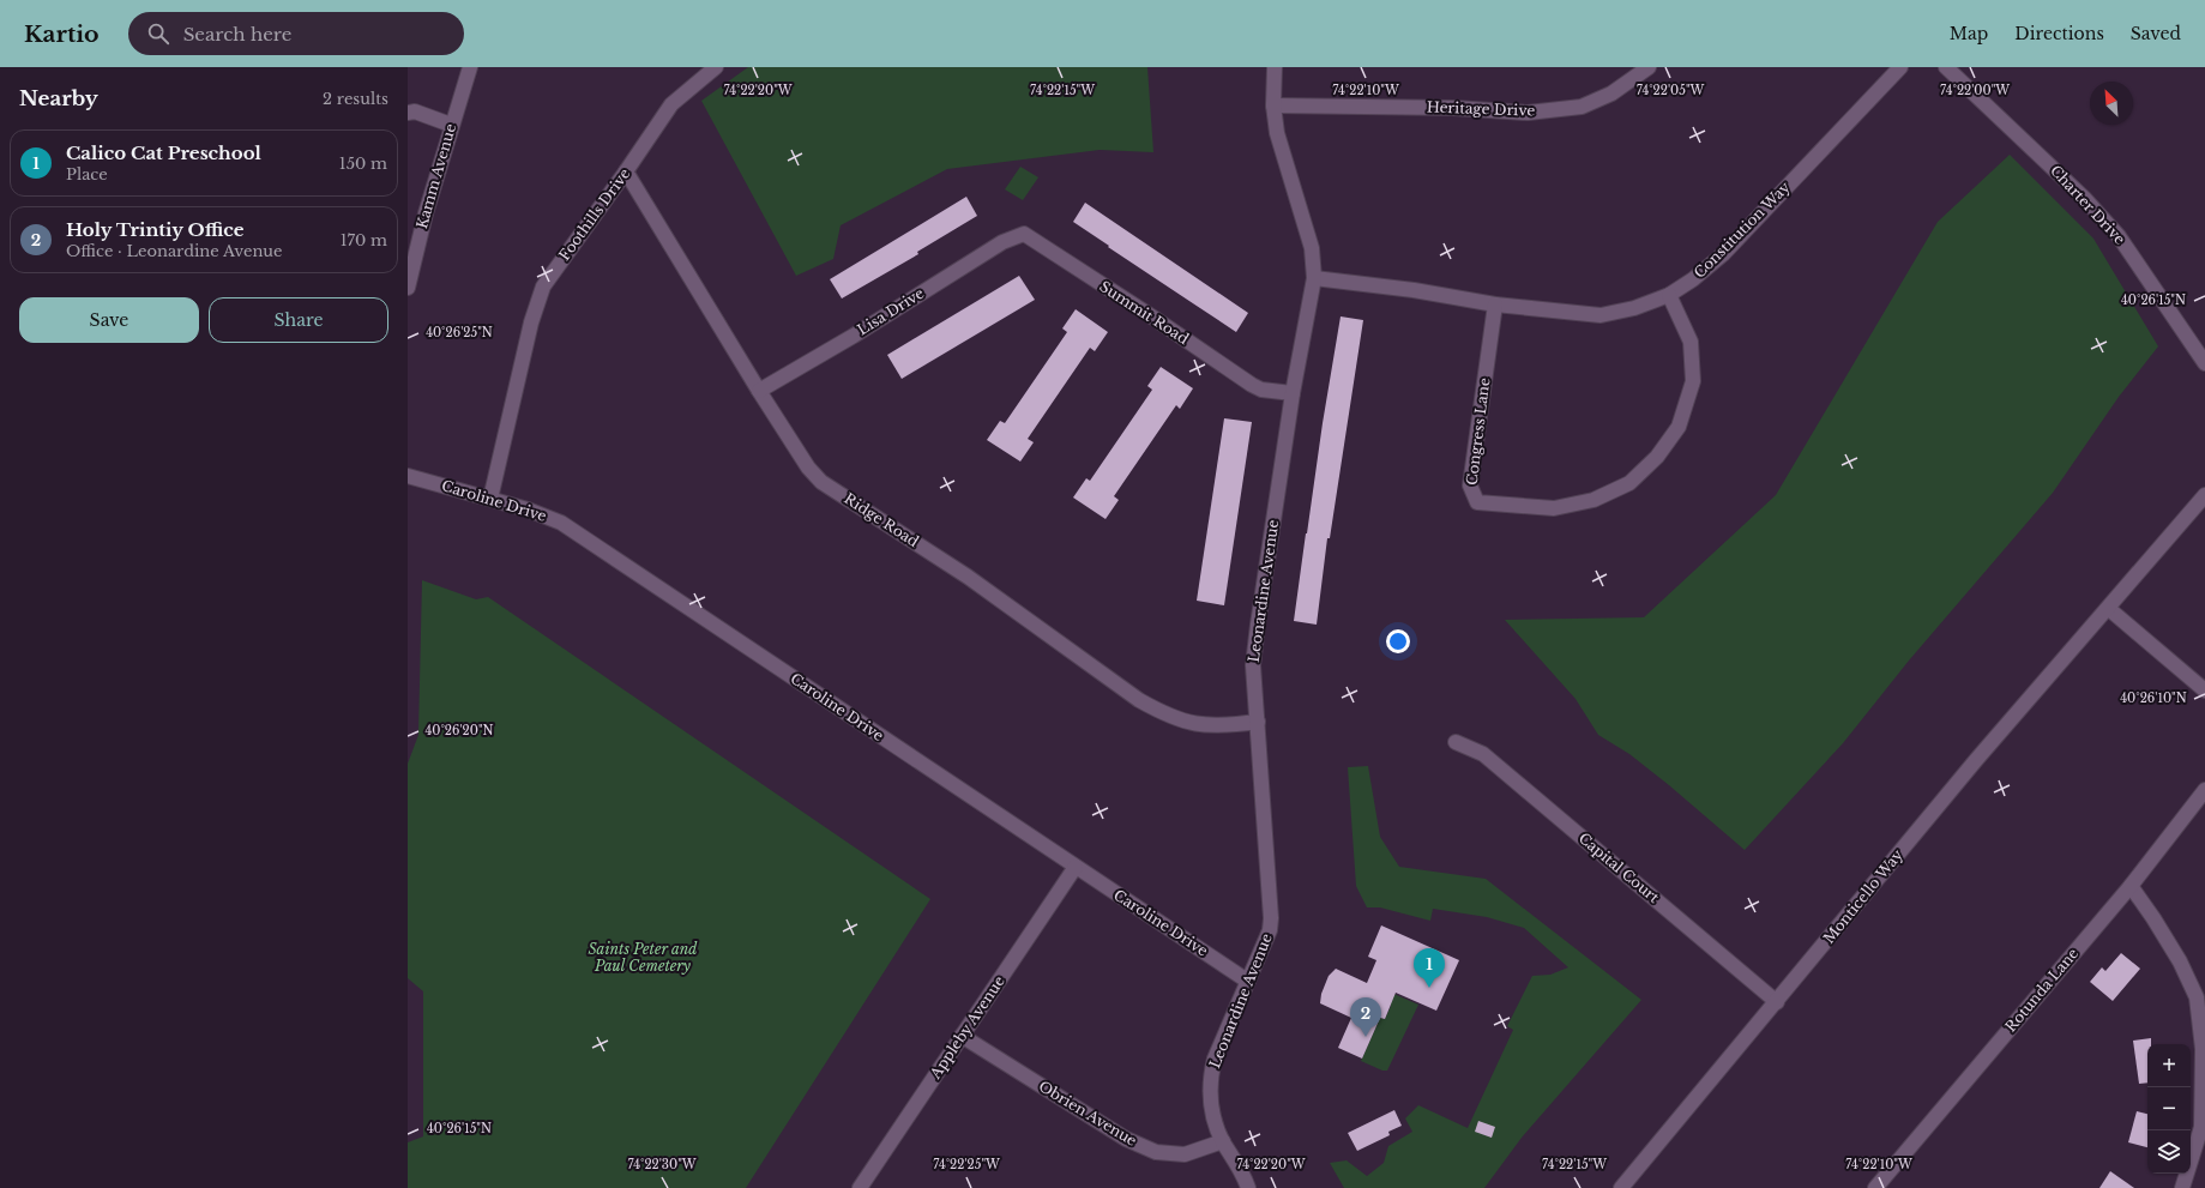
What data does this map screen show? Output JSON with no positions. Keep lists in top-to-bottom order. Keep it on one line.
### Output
{"streets":{"street":["Heritage Drive","Kamm Avenue","Charter Drive","Foothills Drive","Constitution Way","Lisa Drive","Summit Road","Congress Lane","Caroline Drive","Ridge Road","Leonardine Avenue","Capital Court","Monticello Way","Rotunda Lane","Appleby Avenue","Obrien Avenue"]},"crossings":[["Heritage Drive","Leonardine Avenue"],["Foothills Drive","Caroline Drive"],["Foothills Drive","Ridge Road"],["Constitution Way","Congress Lane"],["Constitution Way","Leonardine Avenue"],["Lisa Drive","Summit Road"],["Lisa Drive","Ridge Road"],["Summit Road","Leonardine Avenue"],["Caroline Drive","Leonardine Avenue"],["Caroline Drive","Appleby Avenue"],["Ridge Road","Leonardine Avenue"],["Leonardine Avenue","Obrien Avenue"],["Capital Court","Monticello Way"],["Appleby Avenue","Obrien Avenue"]],"parks":["Saints Peter and Paul Cemetery"],"north":"top left","page":{"header":"Kartio","search":"Search here","nav":["Map","Directions","Saved"],"heading":["Nearby","2 results"],"list":[{"mark":"1","name":"Calico Cat Preschool","note":"Place","value":"150 m"},{"mark":"2","name":"Holy Trintiy Office","note":"Office · Leonardine Avenue","value":"170 m"}],"buttons":["Save","Share"],"pins":["1","2"],"map_buttons":["+","−"]},"coordinates":["74°22'20\"W","74°22'15\"W","74°22'10\"W","74°22'05\"W","74°22'00\"W","40°26'15\"N","40°26'25\"N","40°26'10\"N","40°26'20\"N","74°22'25\"W","74°22'30\"W"]}
